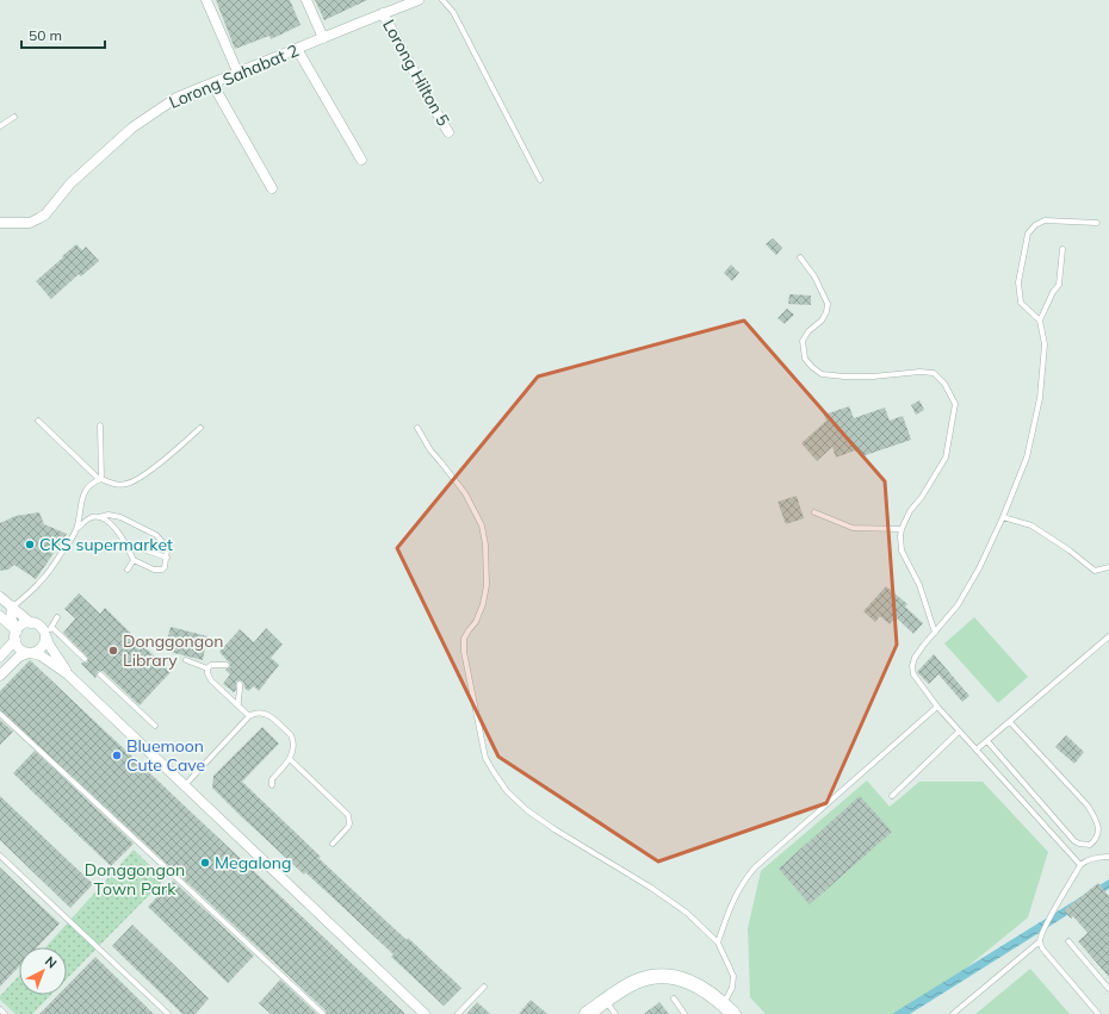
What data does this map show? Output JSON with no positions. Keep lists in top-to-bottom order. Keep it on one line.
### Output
{"streets":{"street":["Lorong Hilton 5","Lorong Sahabat 2"]},"crossings":[["Lorong Hilton 5","Lorong Sahabat 2"]],"parks":["Donggongon Town Park"],"places":["CKS supermarket","Donggongon Library","Bluemoon Cute Cave","Megalong"],"scale_bar":"50 m","north":"top right"}
